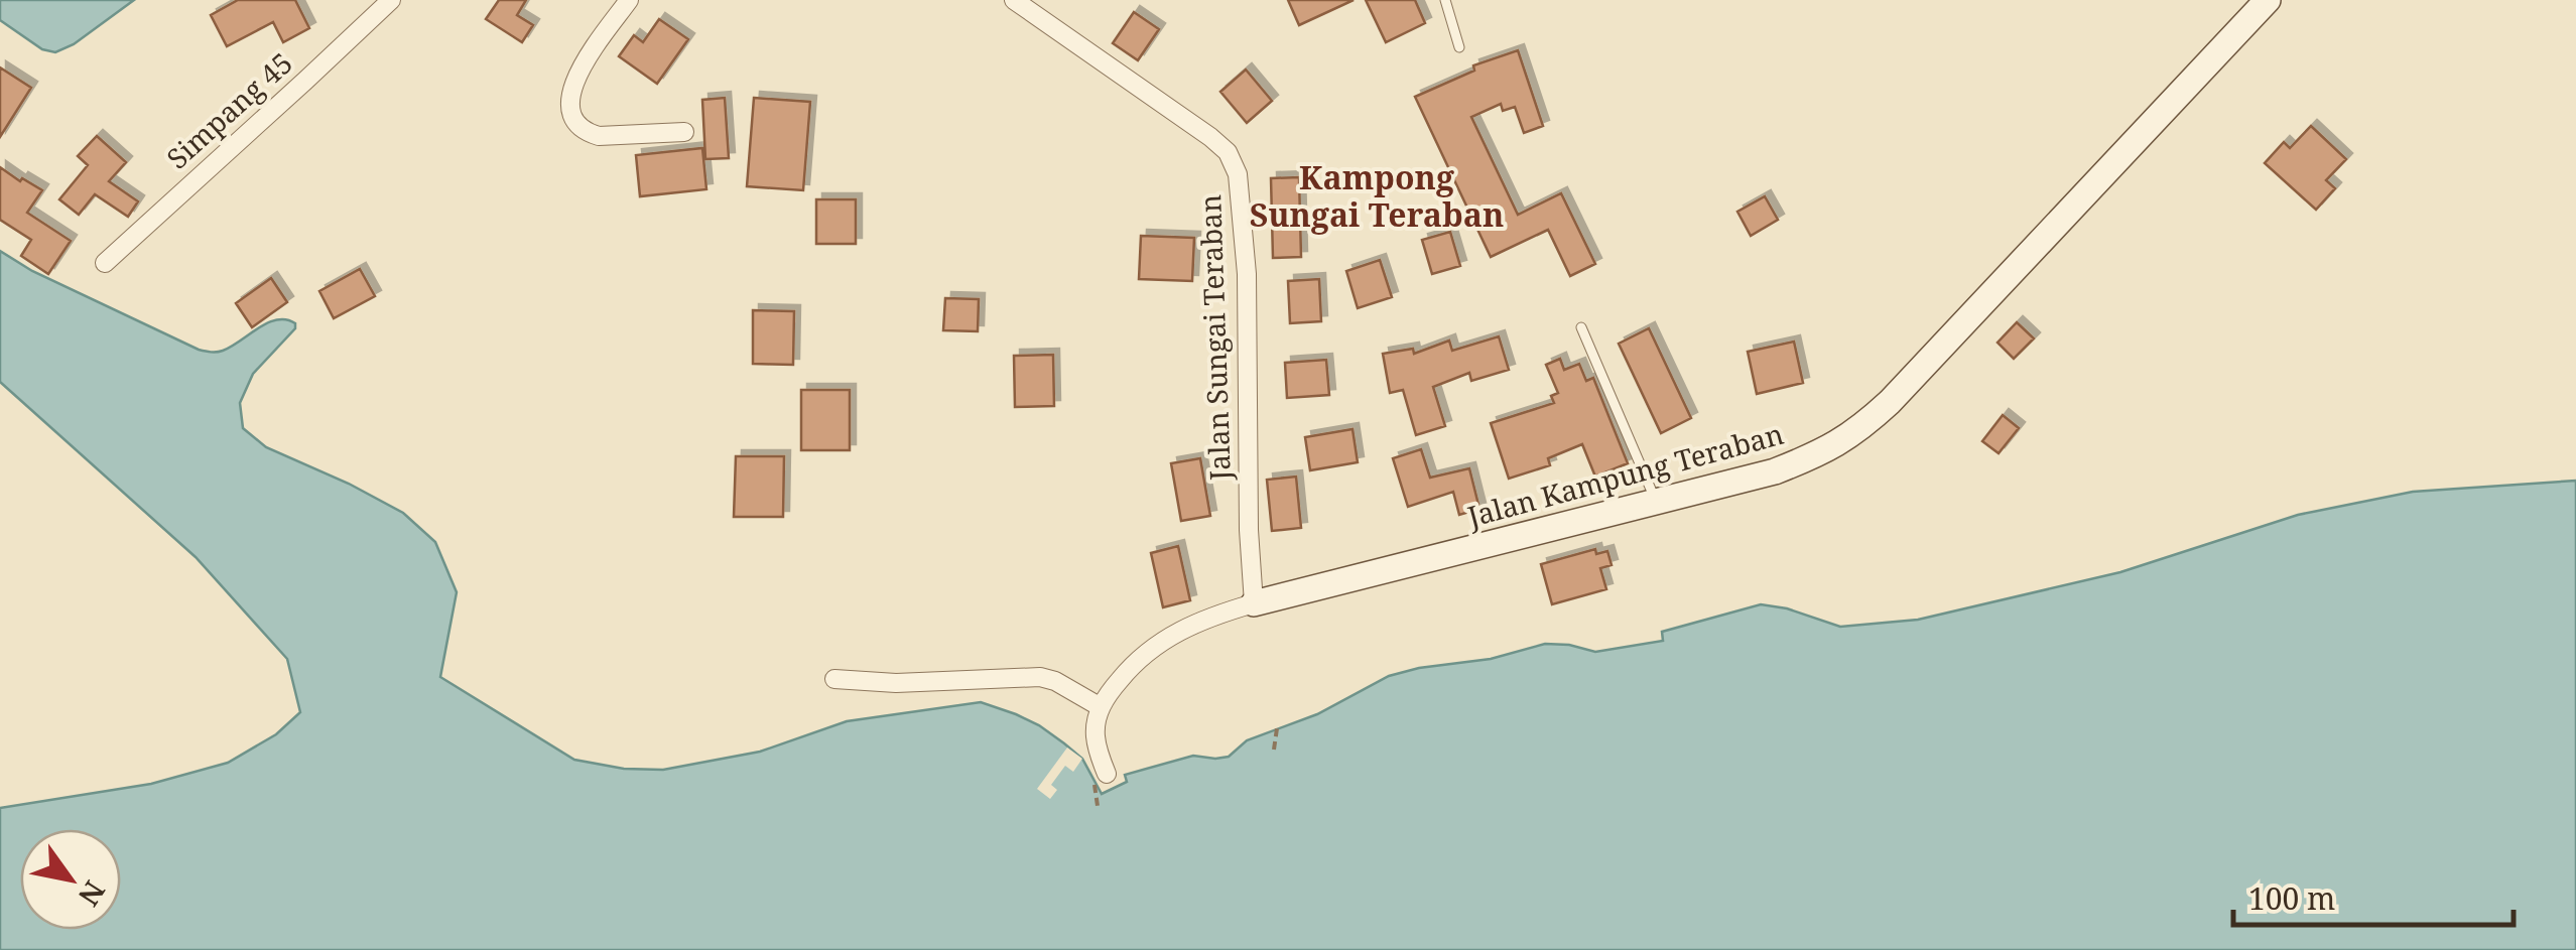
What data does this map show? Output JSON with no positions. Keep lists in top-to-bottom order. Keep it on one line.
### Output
{"streets":{"street":["Simpang 45","Jalan Sungai Teraban","Jalan Kampung Teraban"]},"crossings":[["Jalan Sungai Teraban","Jalan Kampung Teraban"]],"districts":["Kampong Sungai Teraban"],"scale_bar":"100 m","north":"bottom right"}
